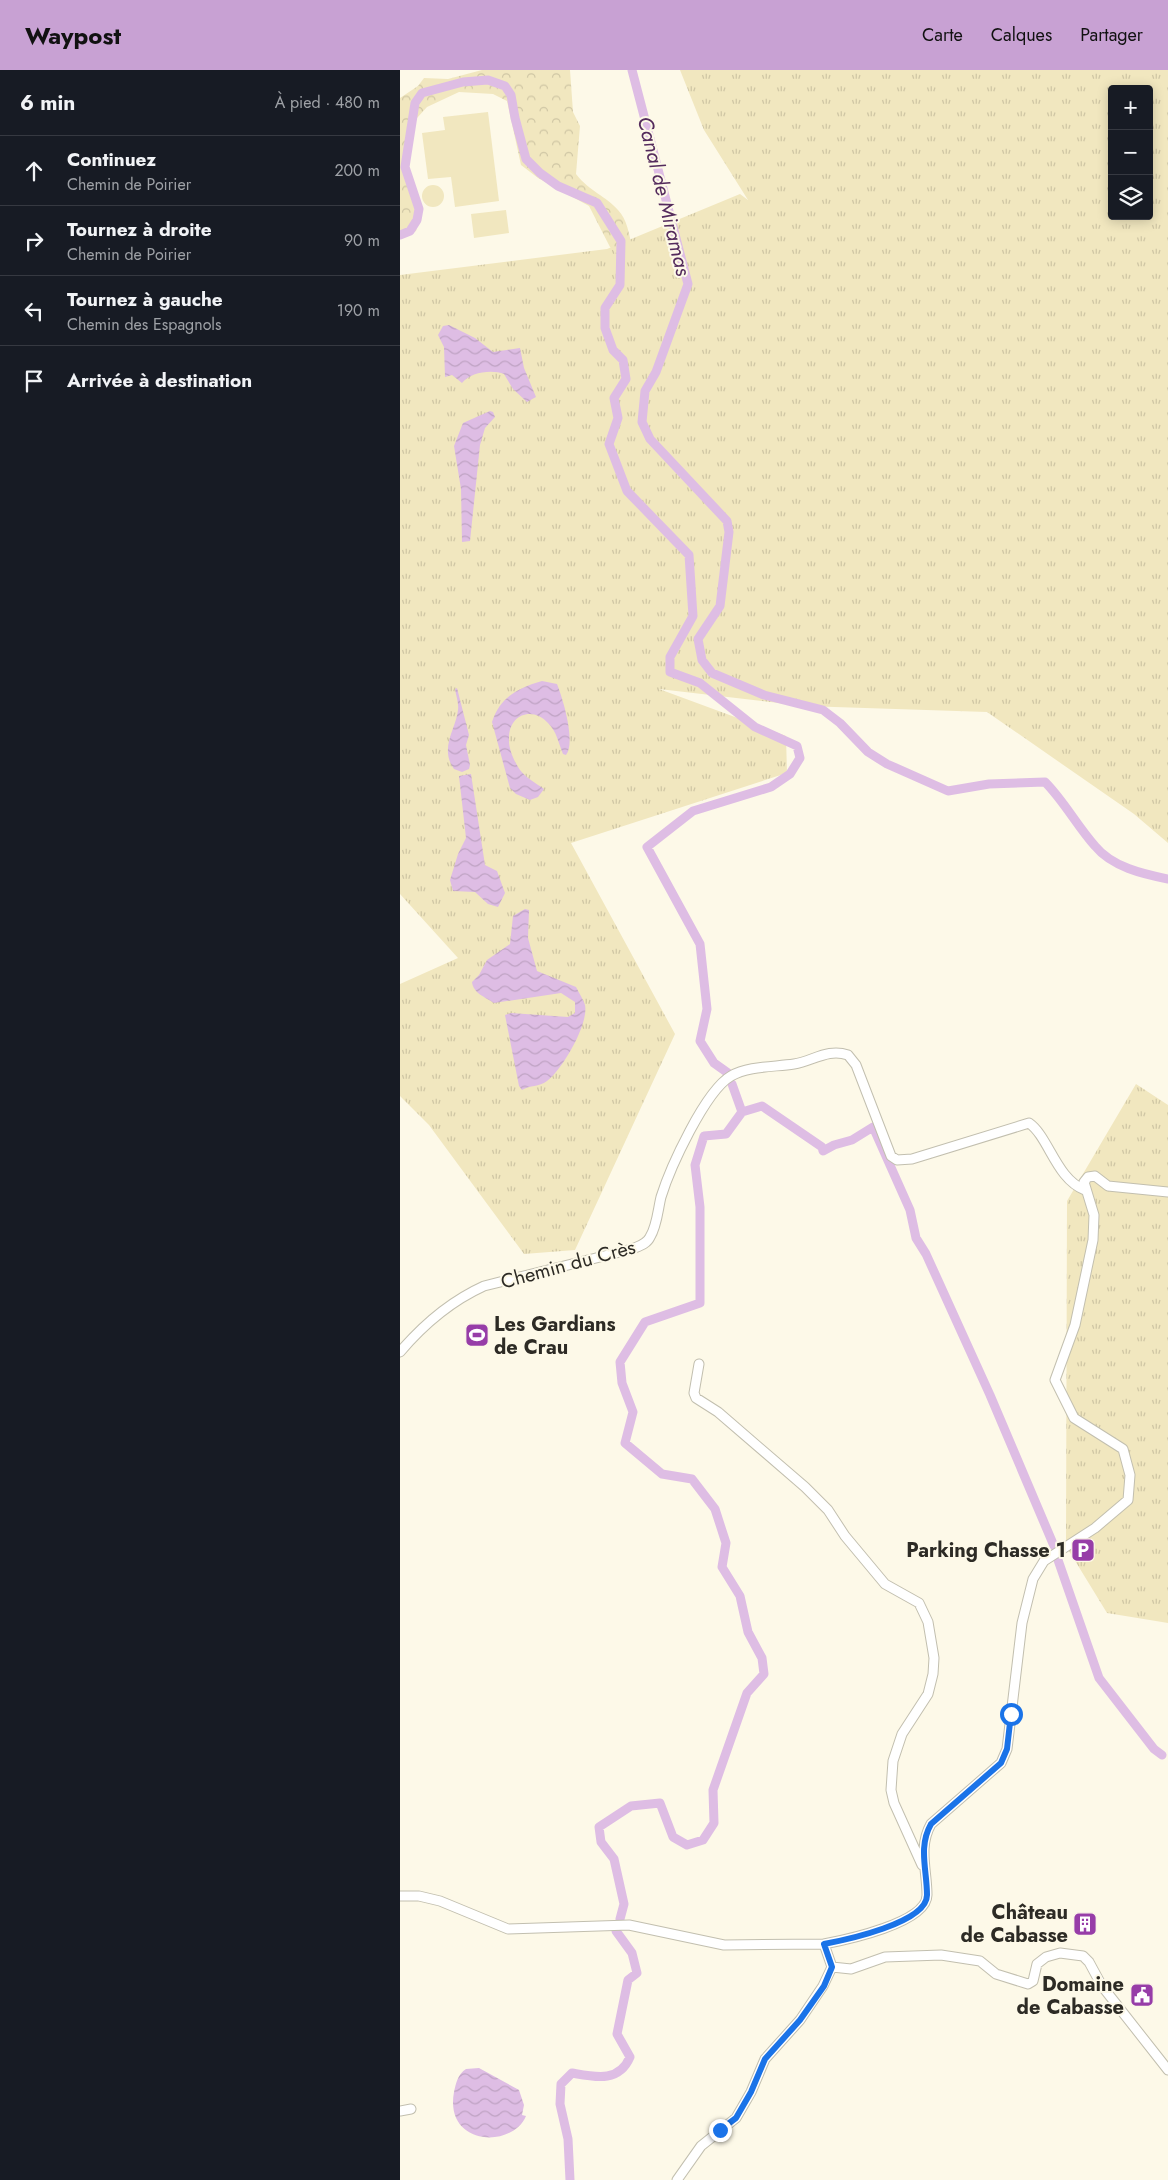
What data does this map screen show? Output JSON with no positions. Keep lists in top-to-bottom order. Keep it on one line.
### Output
{"streets":{"street":["Chemin du Crès"]},"water":["Canal de Miramas"],"places":{"sports":["Les Gardians de Crau"],"parking":["Parking Chasse 1"],"building":["Château de Cabasse"],"public building":["Domaine de Cabasse"]},"page":{"header":"Waypost","nav":["Carte","Calques","Partager"],"heading":["6 min","À pied · 480 m"],"map_buttons":["+","−"],"list":[["Continuez","Chemin de Poirier","200 m"],["Tournez à droite","Chemin de Poirier","90 m"],["Tournez à gauche","Chemin des Espagnols","190 m"],"Arrivée à destination"]}}
